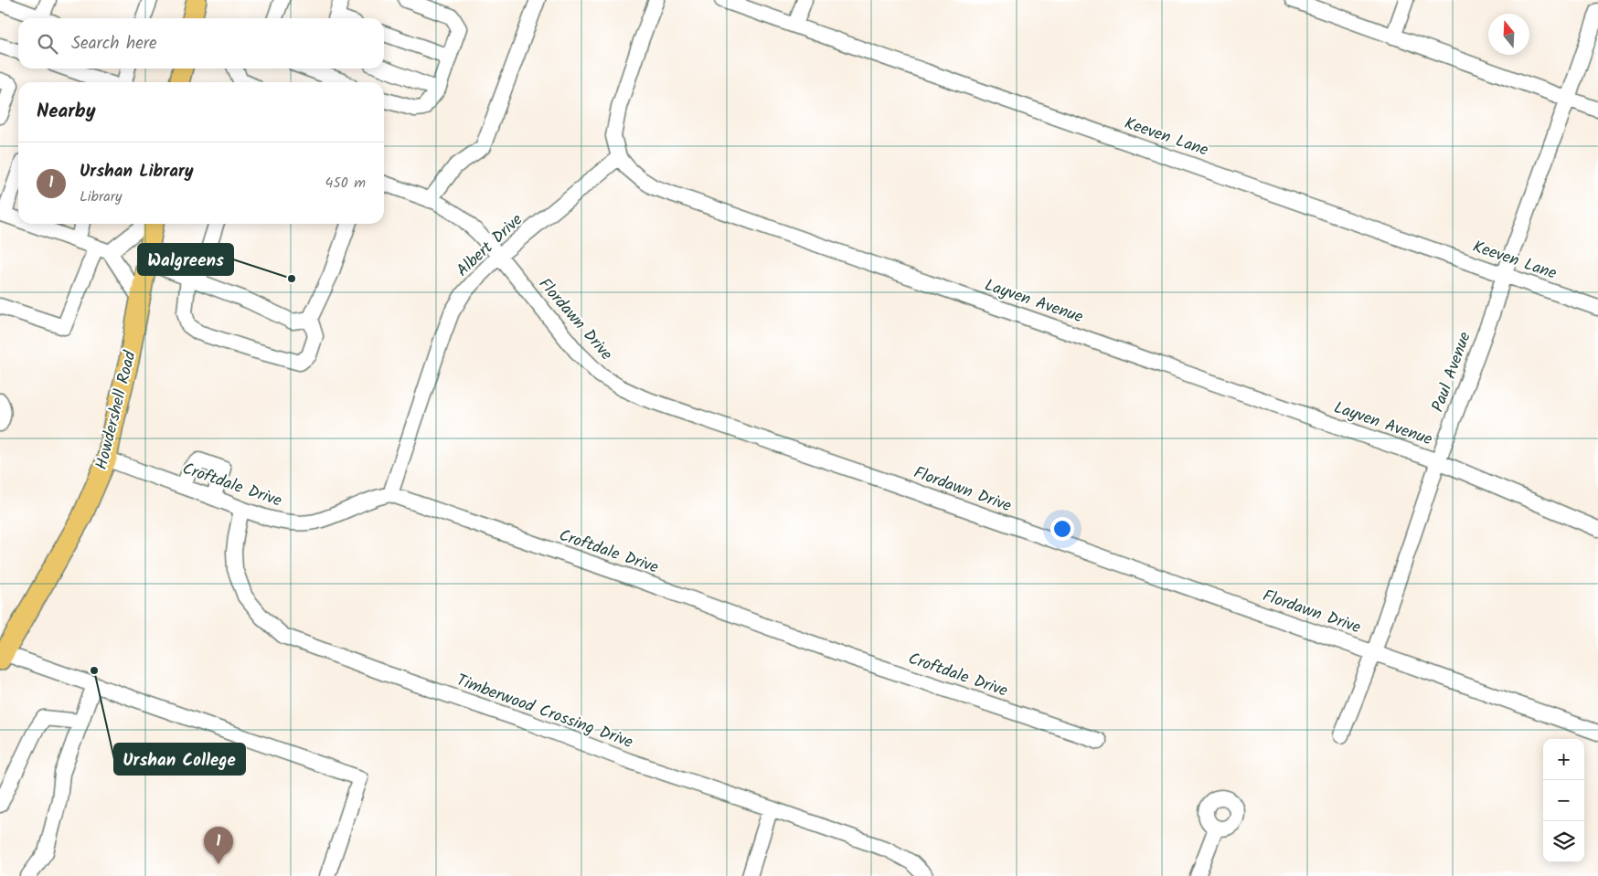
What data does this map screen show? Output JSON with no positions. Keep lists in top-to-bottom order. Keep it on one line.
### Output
{"streets":{"main road":["Howdershell Road"],"street":["Keeven Lane","Albert Drive","Layven Avenue","Flordawn Drive","Paul Avenue","Croftdale Drive","Timberwood Crossing Drive"]},"crossings":[["Keeven Lane","Paul Avenue"],["Albert Drive","Layven Avenue"],["Albert Drive","Flordawn Drive"],["Albert Drive","Croftdale Drive"],["Layven Avenue","Paul Avenue"],["Flordawn Drive","Paul Avenue"],["Howdershell Road","Croftdale Drive"],["Croftdale Drive","Timberwood Crossing Drive"]],"places":["Walgreens","Urshan College"],"north":"top","page":{"search":"Search here","heading":"Nearby","list":[{"mark":"1","name":"Urshan Library","note":"Library","value":"450 m"}],"map_buttons":["+","−"],"pins":"1"}}
